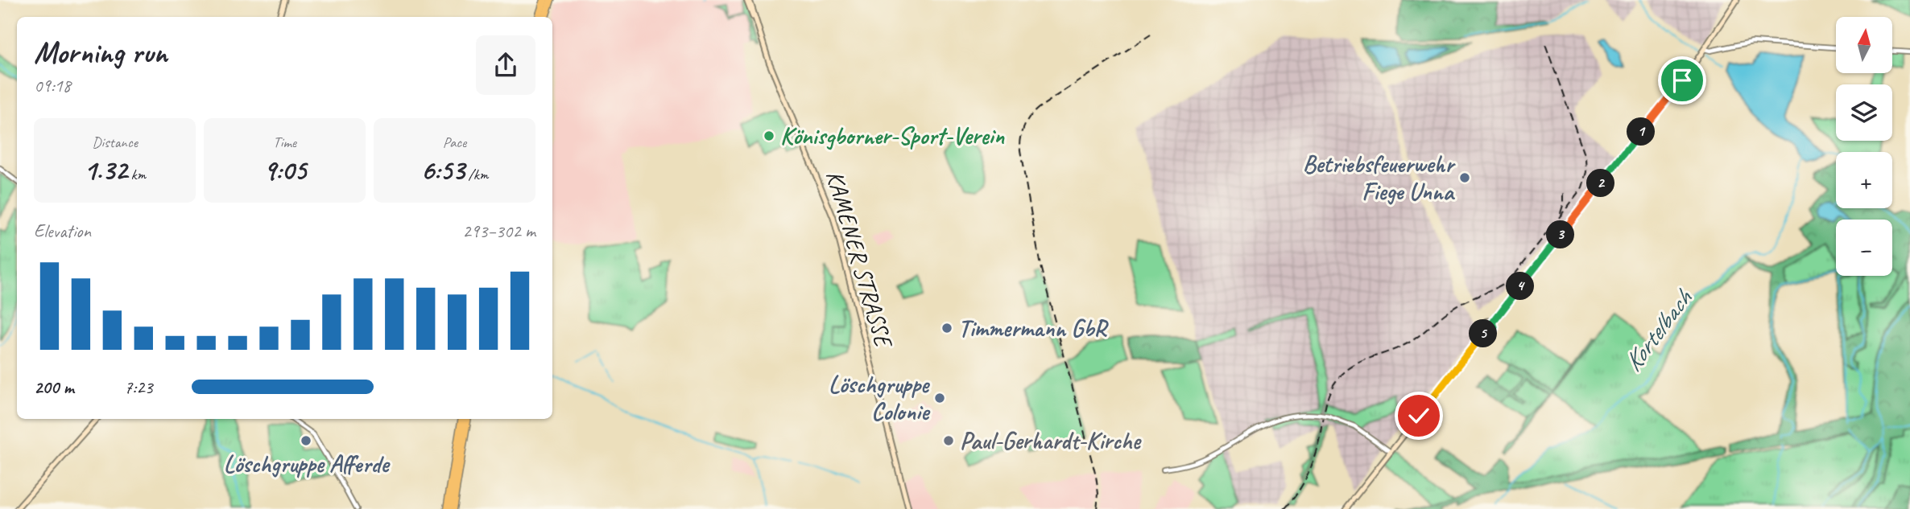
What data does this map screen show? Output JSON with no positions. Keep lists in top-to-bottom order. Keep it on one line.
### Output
{"streets":{"main road":["KAMENER STRASSE"]},"water":["Kortelbach"],"places":["Könisgborner-Sport-Verein","Betriebsfeuerwehr Fiege Unna","Timmermann GbR","Löschgruppe Colonie","Löschgruppe Afferde","Paul-Gerhardt-Kirche"],"north":"top","page":{"map_buttons":["+","−"],"heading":["Morning run","09:18"],"stats":[["Distance","1.32 km"],["Time","9:05"],["Pace","6:53 /km"]],"pins":["1","2","3","4","5"],"chart":["Elevation","293–302 m"],"list":[{"name":"200 m","note":"7:23"}]}}
